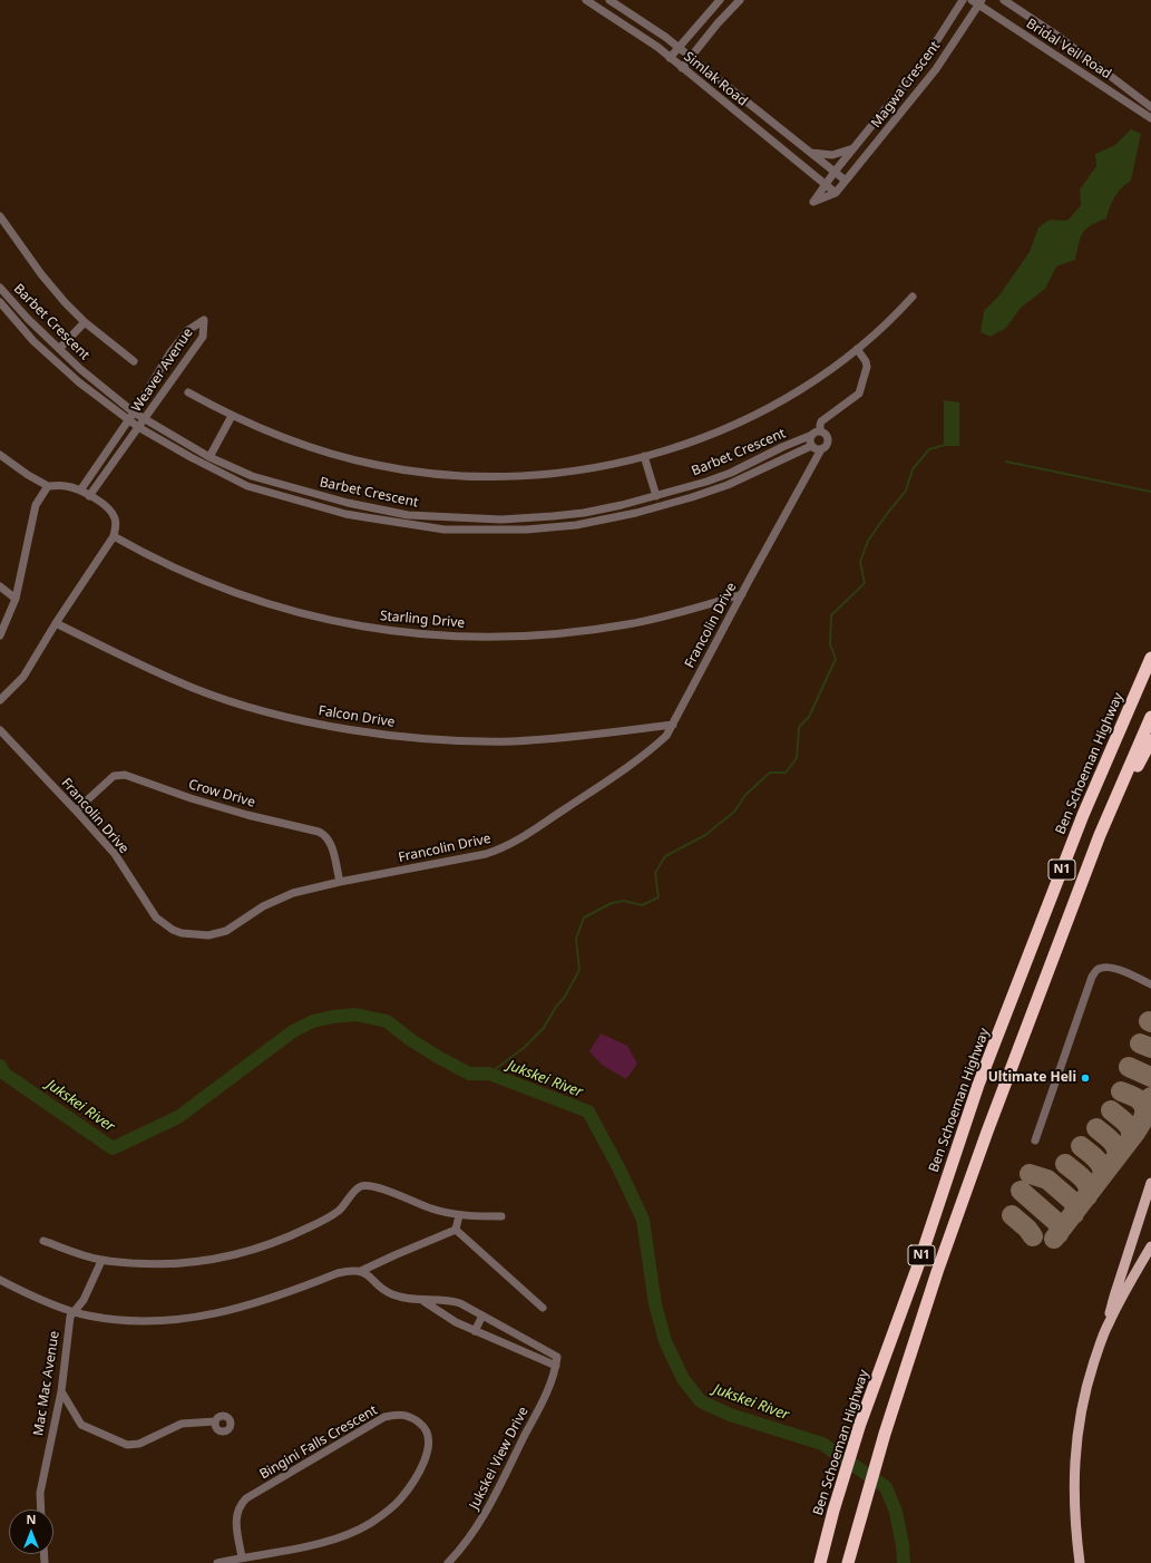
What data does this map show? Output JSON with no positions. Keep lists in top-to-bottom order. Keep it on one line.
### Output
{"streets":{"highway":["Ben Schoeman Highway","N1"],"street":["Bridal Veil Road","Simlak Road","Magwa Crescent","Barbet Crescent","Weaver Avenue","Starling Drive","Francolin Drive","Falcon Drive","Crow Drive","Mac Mac Avenue","Bingini Falls Crescent","Jukskei View Drive"]},"crossings":[["Bridal Veil Road","Magwa Crescent"],["Simlak Road","Magwa Crescent"],["Barbet Crescent","Weaver Avenue"],["Barbet Crescent","Francolin Drive"],["Starling Drive","Francolin Drive"],["Francolin Drive","Falcon Drive"],["Francolin Drive","Crow Drive"]],"water":["Jukskei River"],"places":["Ultimate Heli"],"north":"top"}
